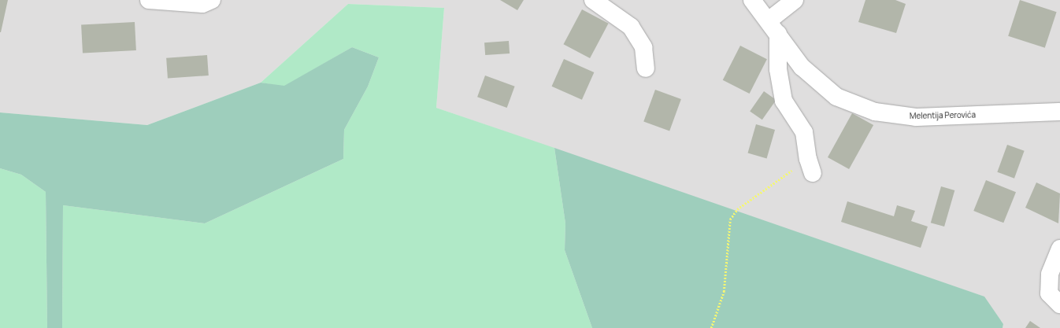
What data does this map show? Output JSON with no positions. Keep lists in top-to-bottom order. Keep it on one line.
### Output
{"streets":{"street":["Melentija Perovića"]}}
